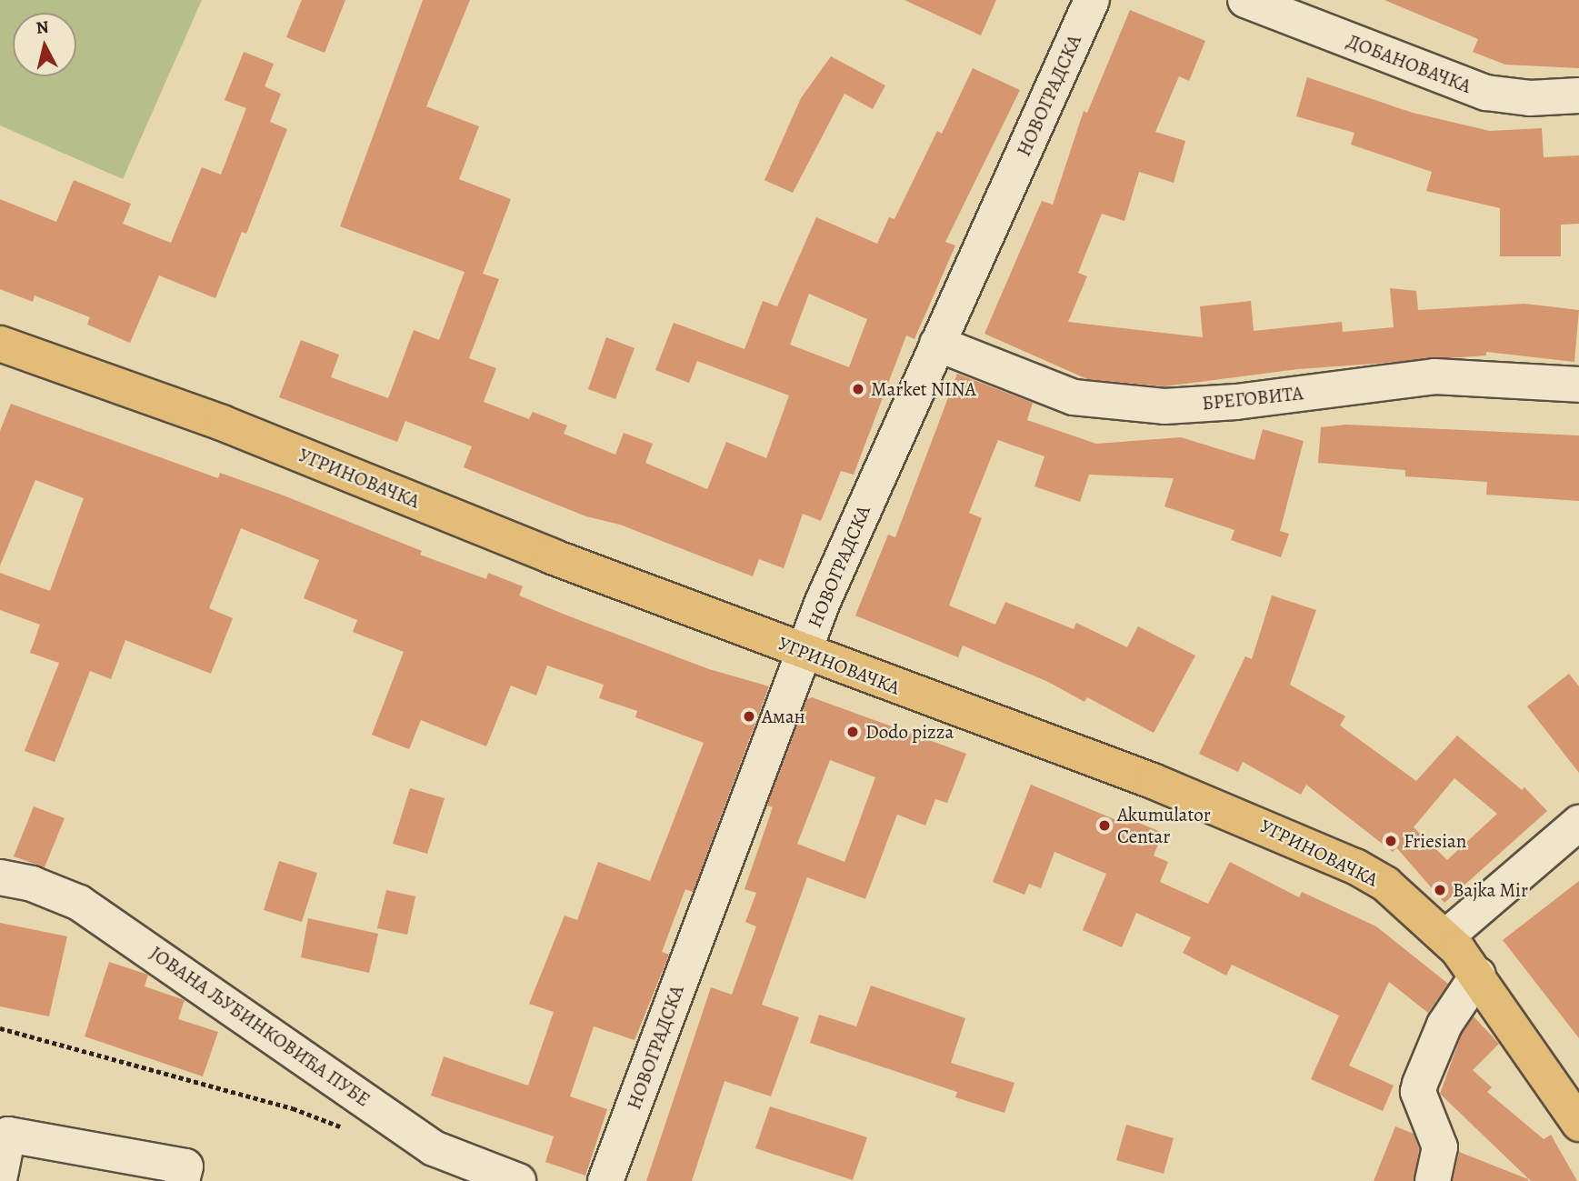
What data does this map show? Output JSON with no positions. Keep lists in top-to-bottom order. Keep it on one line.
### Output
{"streets":{"main road":["УГРИНОВАЧКА"],"street":["ДОБАНОВАЧКА","НОВОГРАДСКА","БРЕГОВИТА","ЈОВАНА ЉУБИНКОВИЋА ПУБЕ"]},"crossings":[["НОВОГРАДСКА","БРЕГОВИТА"],["НОВОГРАДСКА","УГРИНОВАЧКА"]],"places":["Market NINA","Аман","Dodo pizza","Akumulator Centar","Friesian","Bajka Mir"],"north":"top"}
